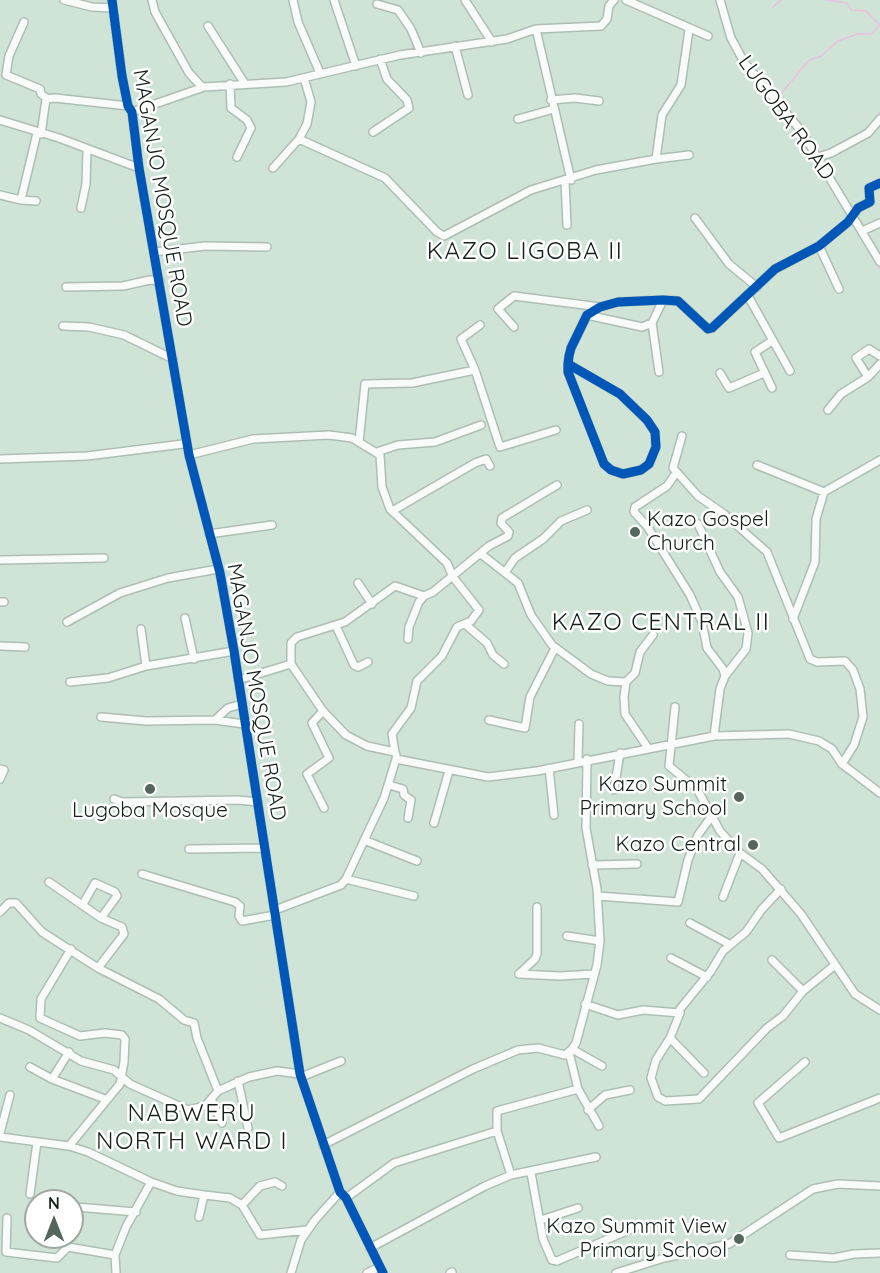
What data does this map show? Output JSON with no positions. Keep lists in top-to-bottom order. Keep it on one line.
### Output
{"streets":{"street":["LUGOBA ROAD","MAGANJO MOSQUE ROAD"]},"districts":["KAZO LIGOBA II","KAZO CENTRAL II","NABWERU NORTH WARD I"],"places":["Kazo Gospel Church","Lugoba Mosque","Kazo Summit Primary School","Kazo Central","Kazo Summit View Primary School"],"north":"top"}
